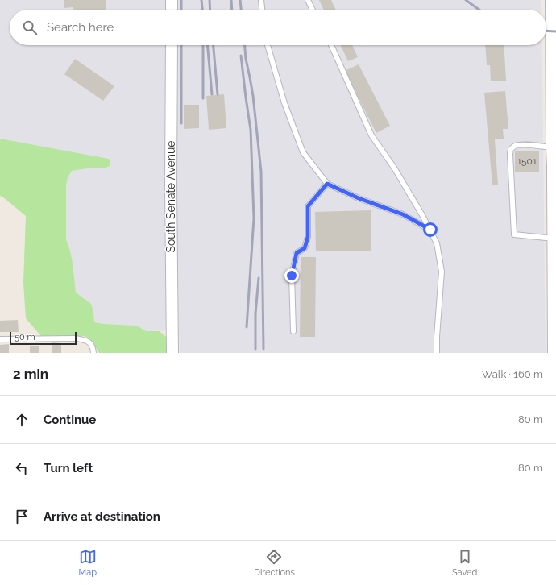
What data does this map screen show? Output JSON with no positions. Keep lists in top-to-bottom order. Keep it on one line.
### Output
{"streets":{"street":["South Senate Avenue"]},"house_numbers":["1501"],"scale_bar":"50 m","page":{"search":"Search here","scale":"50 m","heading":["2 min","Walk · 160 m"],"list":[["Continue","80 m"],["Turn left","80 m"],"Arrive at destination"],"nav":["Map","Directions","Saved"]}}
